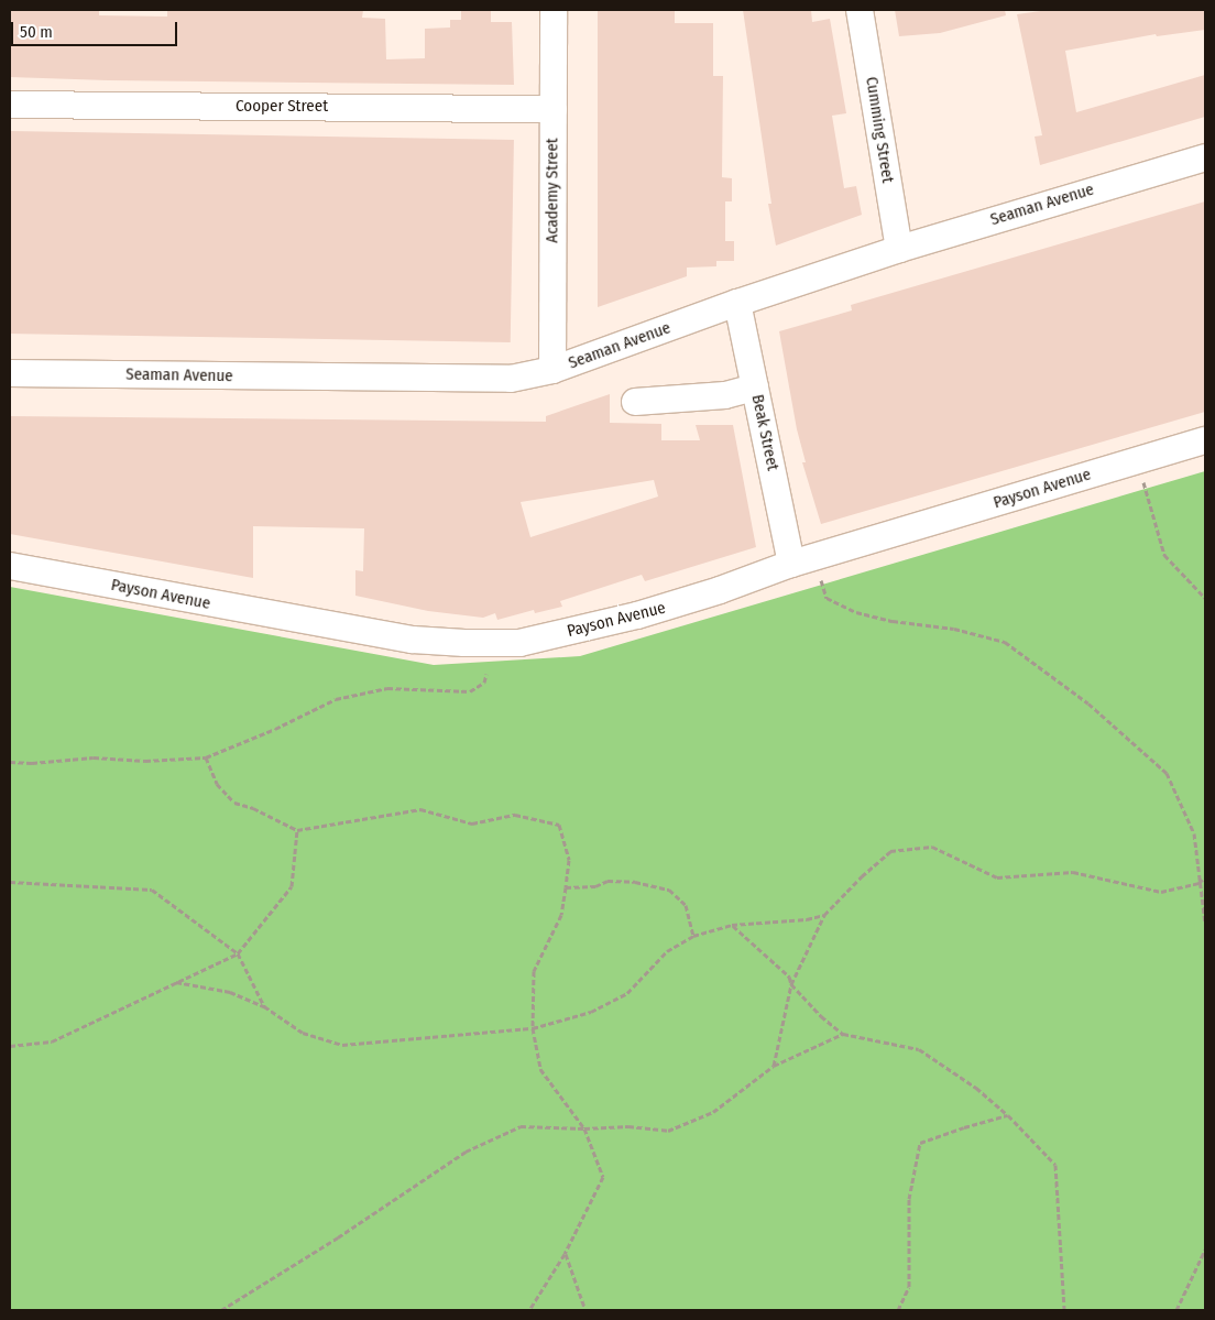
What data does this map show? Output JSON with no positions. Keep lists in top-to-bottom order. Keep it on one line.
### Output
{"streets":{"street":["Cooper Street","Cumming Street","Academy Street","Seaman Avenue","Beak Street","Payson Avenue"]},"crossings":[["Cooper Street","Academy Street"],["Cumming Street","Seaman Avenue"],["Academy Street","Seaman Avenue"],["Seaman Avenue","Beak Street"],["Beak Street","Payson Avenue"]],"scale_bar":"50 m"}
